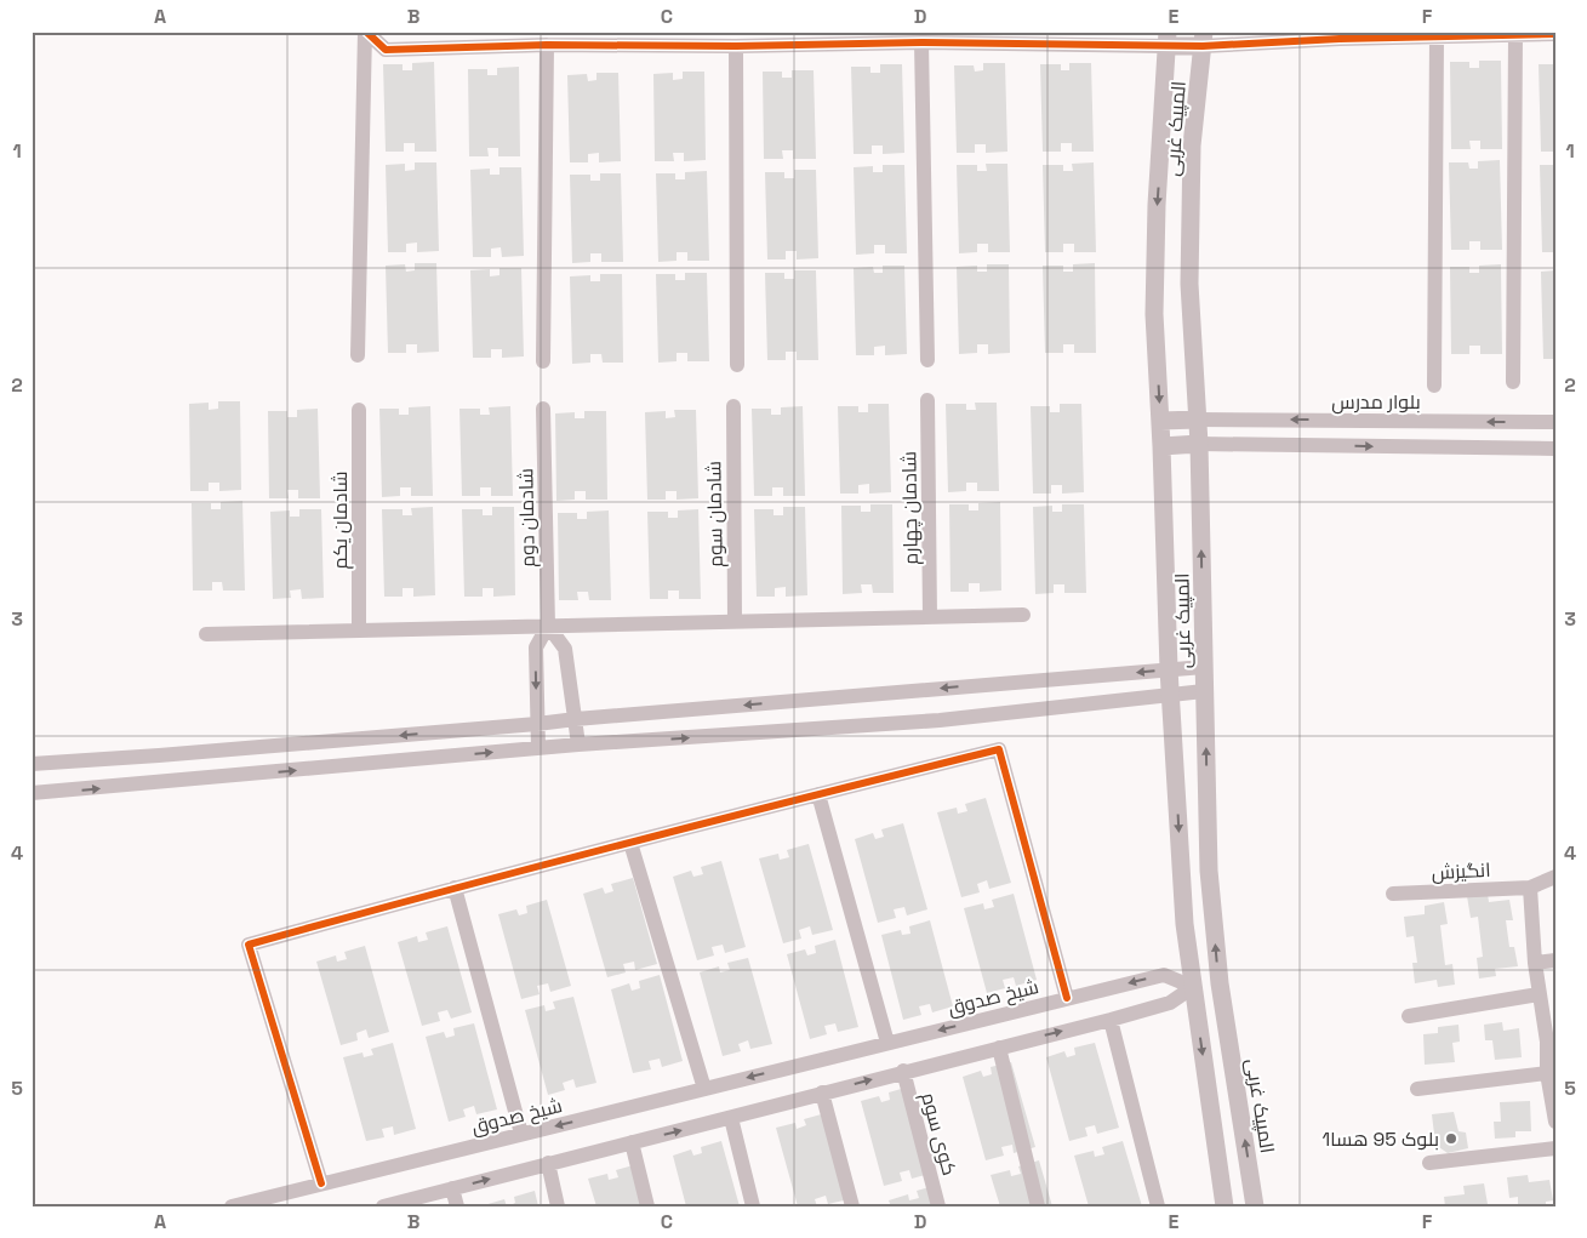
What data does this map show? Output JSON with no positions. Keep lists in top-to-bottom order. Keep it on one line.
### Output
{"streets":{"street":["المپیک غربی","بلوار مدرس","شادمان چهارم","شادمان سوم","شادمان دوم","شادمان یکم","انگیزش","شیخ صدوق","کوی سوم"]},"crossings":[["المپیک غربی","بلوار مدرس"],["المپیک غربی","شیخ صدوق"]],"places":["بلوک 95 هسا1"],"grid":{"columns":["A","B","C","D","E","F"],"rows":["1","2","3","4","5"]}}
